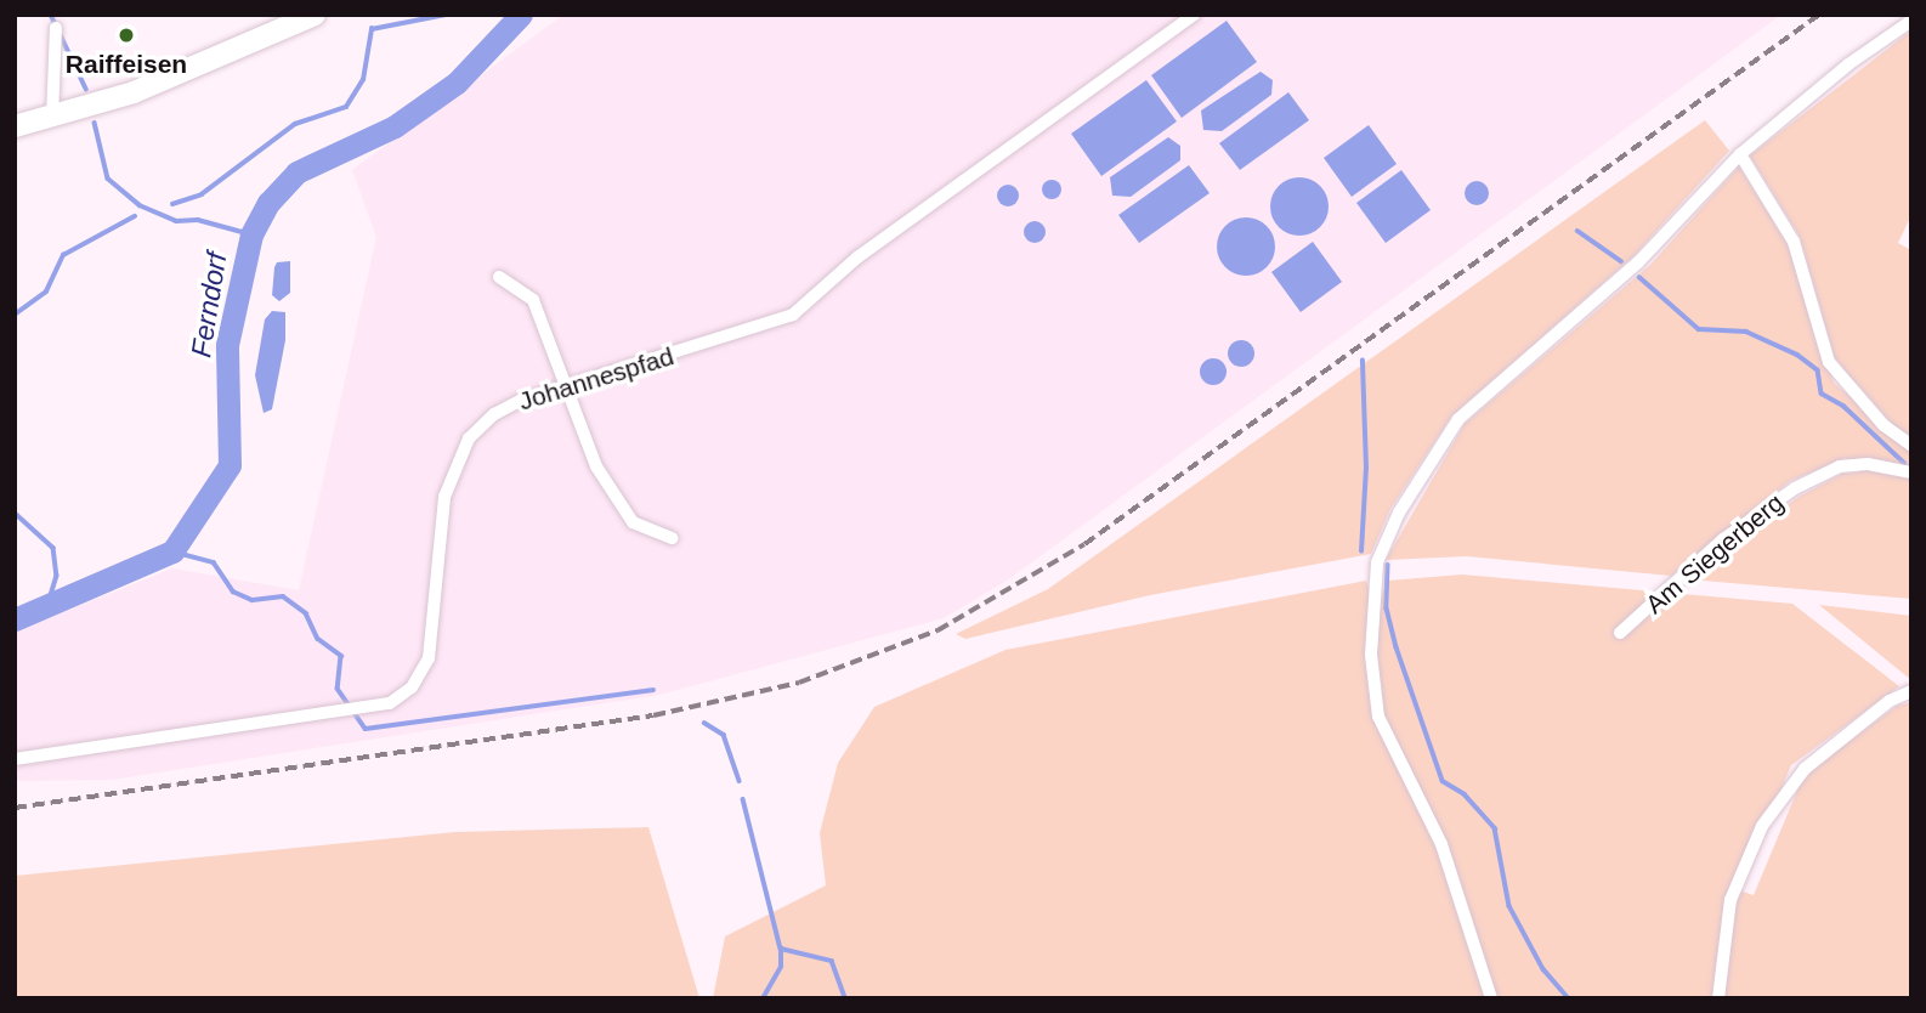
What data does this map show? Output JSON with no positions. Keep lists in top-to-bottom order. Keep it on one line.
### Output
{"streets":{"street":["Johannespfad","Am Siegerberg"]},"water":["Ferndorf"],"places":["Raiffeisen"]}
